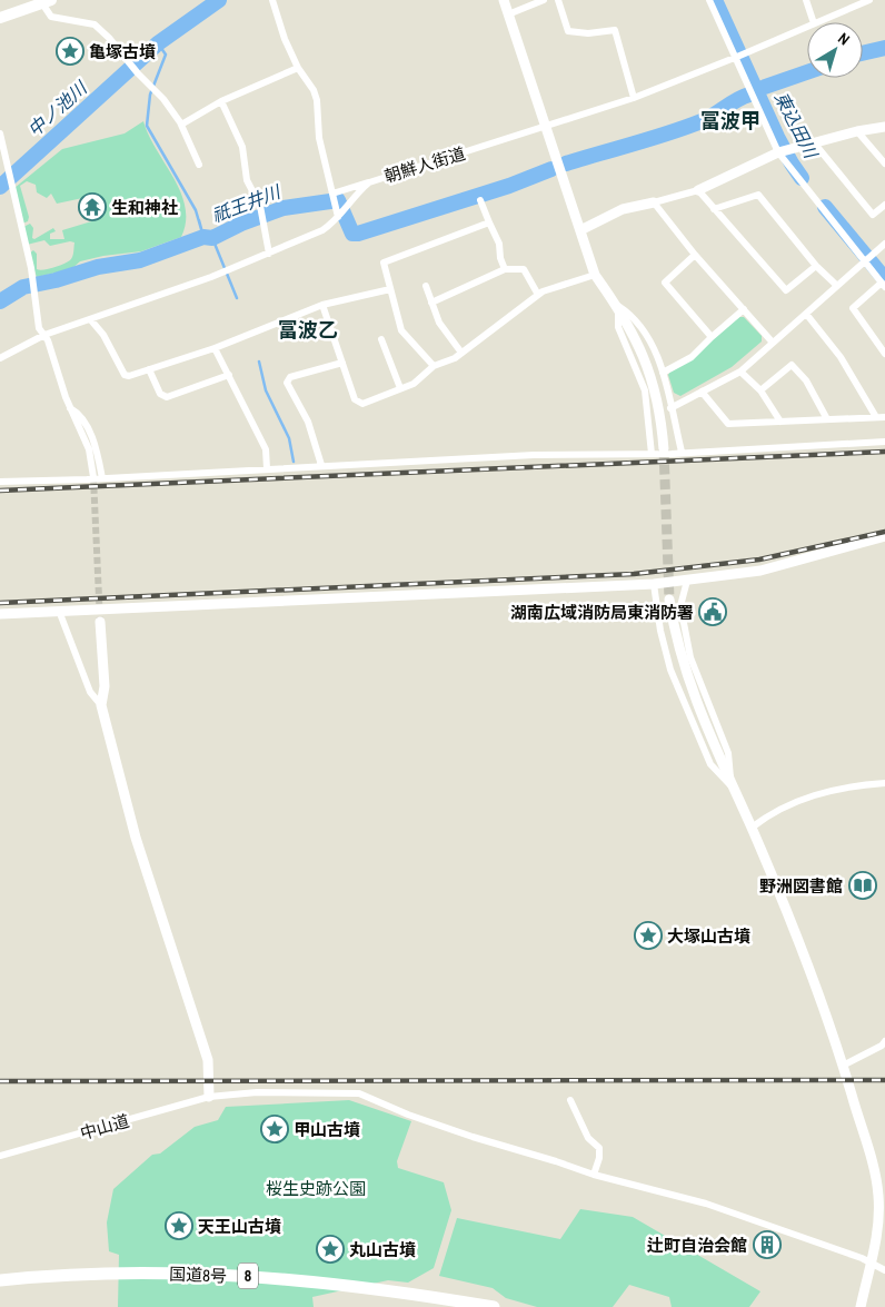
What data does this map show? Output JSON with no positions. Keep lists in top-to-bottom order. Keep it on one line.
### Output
{"streets":{"highway":["国道8号","8"],"street":["朝鮮人街道","中山道"]},"districts":["冨波甲","冨波乙"],"water":["中ノ池川","東込田川","祇王井川"],"parks":["桜生史跡公園"],"places":{"place":["亀塚古墳","大塚山古墳","甲山古墳","天王山古墳","丸山古墳"],"temple":["生和神社"],"public building":["湖南広域消防局東消防署"],"library":["野洲図書館"],"building":["辻町自治会館"]},"north":"top right"}
